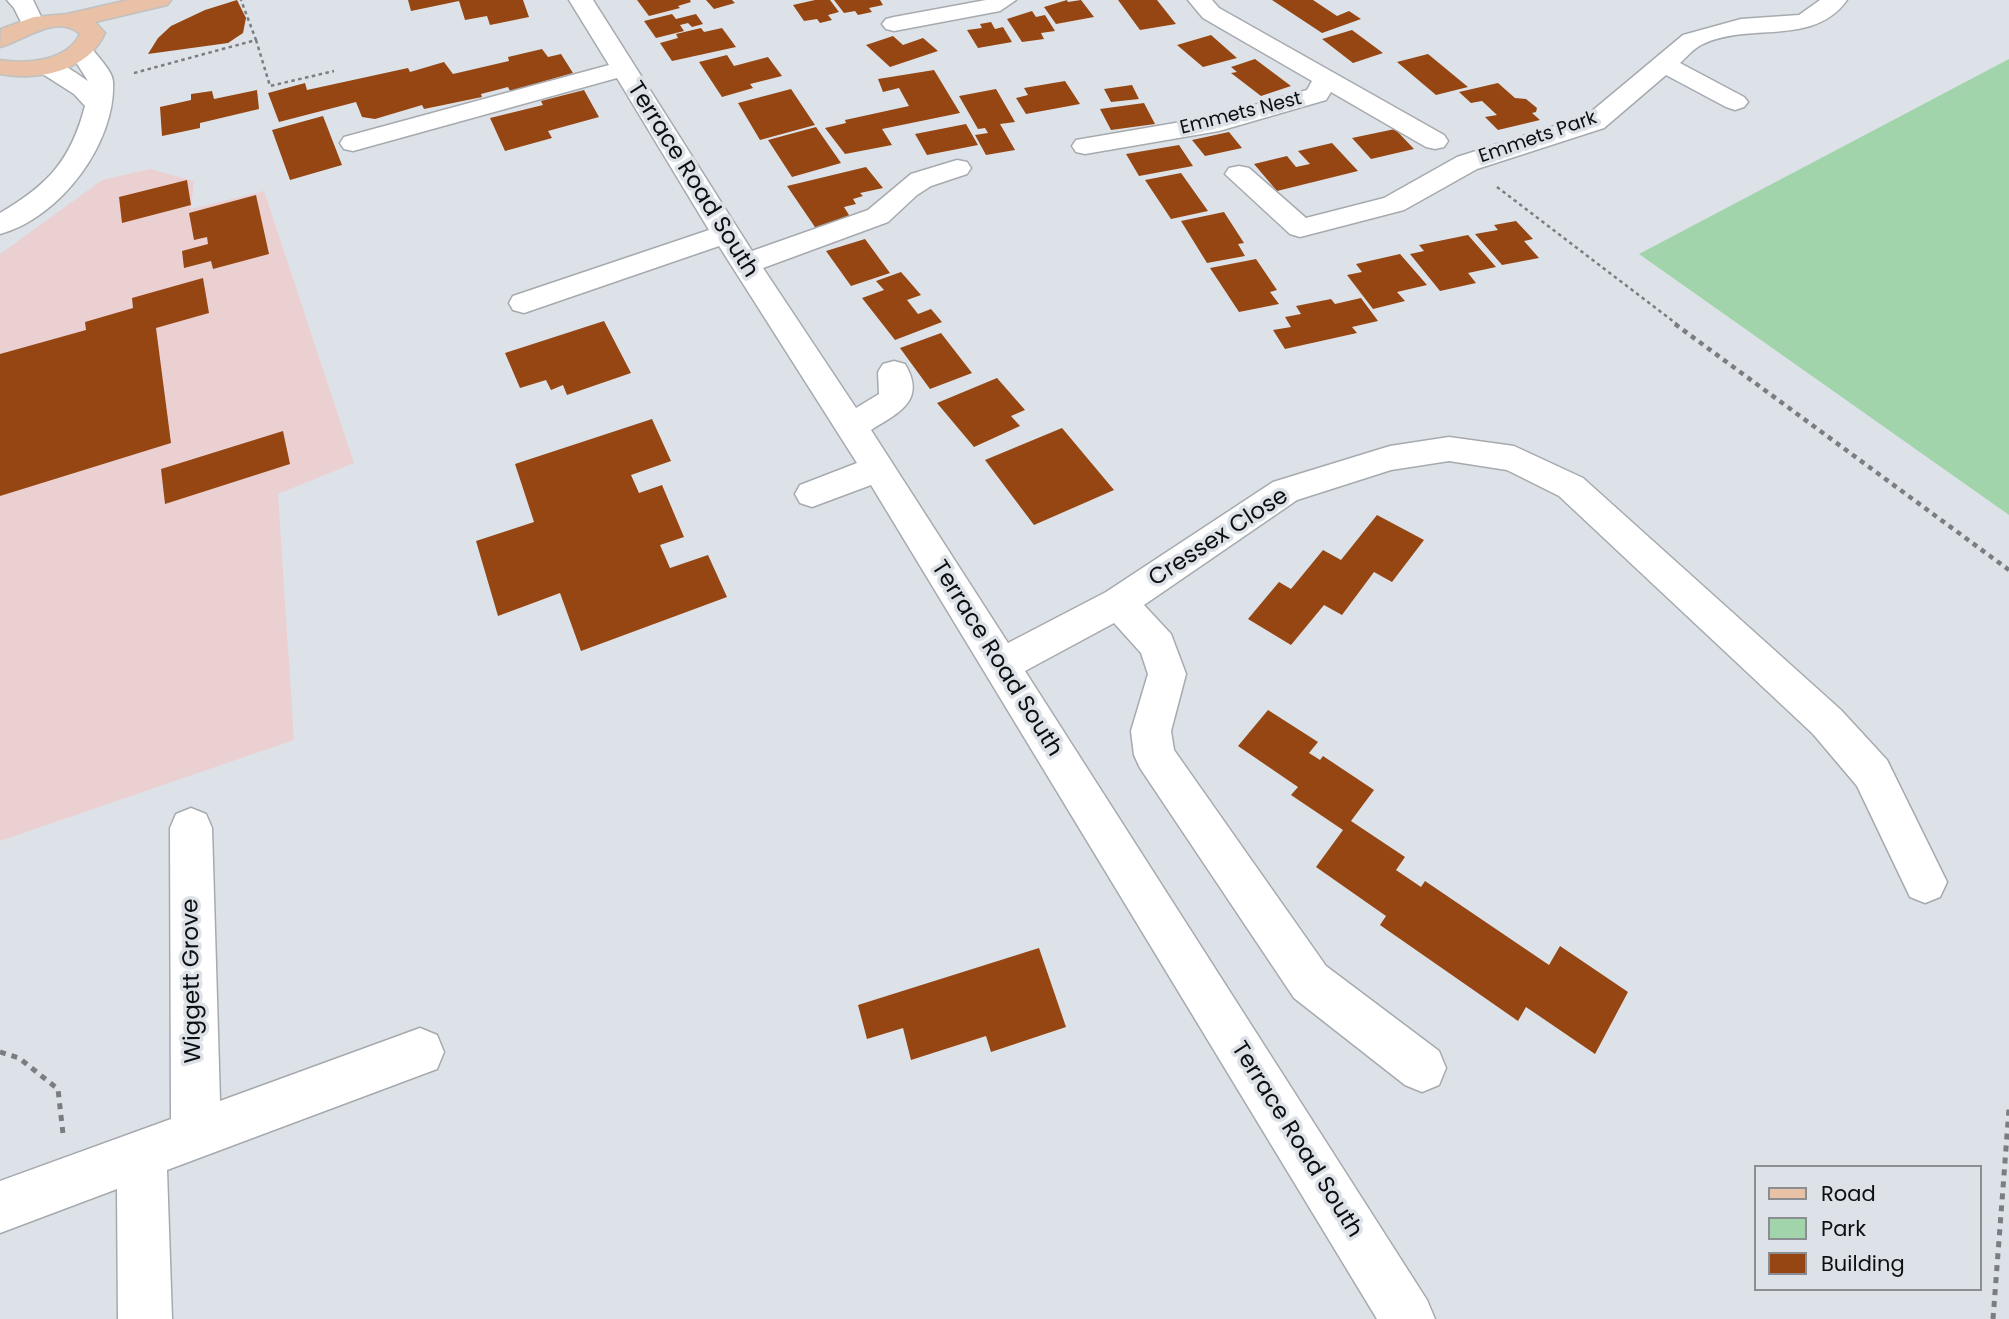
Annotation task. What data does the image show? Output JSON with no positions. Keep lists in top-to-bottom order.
{
  "streets": {
    "street": [
      "Emmets Nest",
      "Emmets Park",
      "Terrace Road South",
      "Cressex Close",
      "Wiggett Grove"
    ]
  },
  "crossings": [
    ["Terrace Road South", "Cressex Close"]
  ],
  "legend": ["Road", "Park", "Building"]
}
